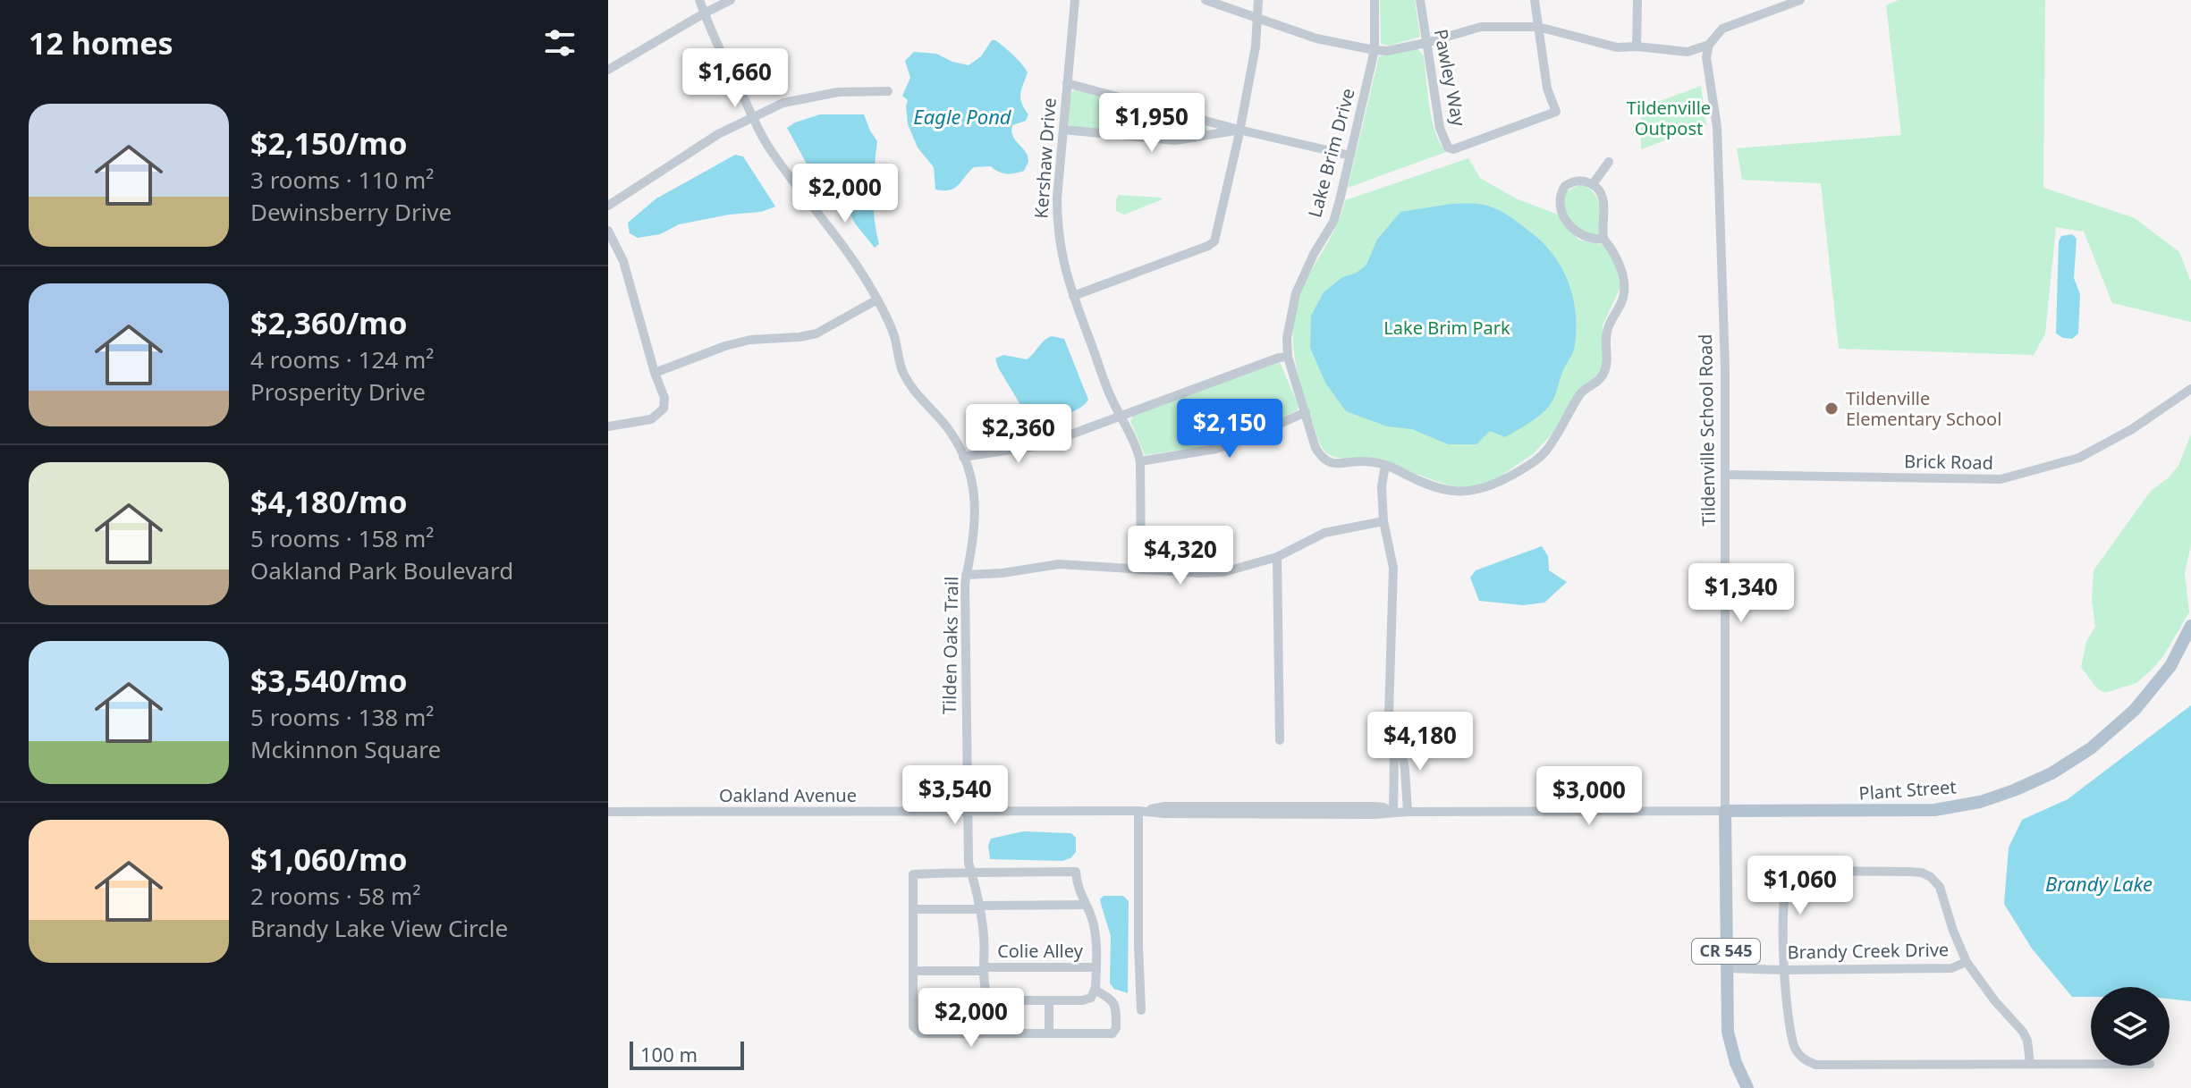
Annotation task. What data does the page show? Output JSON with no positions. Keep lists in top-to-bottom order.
{
  "streets": {
    "main road": ["Tildenville School Road", "Plant Street", "CR 545"],
    "street": [
      "Pawley Way",
      "Lake Brim Drive",
      "Kershaw Drive",
      "Brick Road",
      "Tilden Oaks Trail",
      "Oakland Avenue",
      "Colie Alley",
      "Brandy Creek Drive"
    ]
  },
  "crossings": [
    ["Tildenville School Road", "Brick Road"],
    ["Tildenville School Road", "Plant Street"],
    ["Tildenville School Road", "Oakland Avenue"],
    ["Tildenville School Road", "Brandy Creek Drive"],
    ["Tilden Oaks Trail", "Oakland Avenue"],
    ["Tilden Oaks Trail", "Colie Alley"],
    ["Plant Street", "Oakland Avenue"]
  ],
  "water": ["Eagle Pond", "Brandy Lake"],
  "parks": ["Tildenville Outpost", "Lake Brim Park"],
  "places": ["Tildenville Elementary School"],
  "scale_bar": "100 m",
  "page": {
    "heading": "12 homes",
    "price": [
      "$1,660",
      "$1,950",
      "$2,000",
      "$2,150",
      "$2,360",
      "$4,320",
      "$1,340",
      "$4,180",
      "$3,540",
      "$3,000",
      "$1,060",
      "$2,000"
    ],
    "list": [
      {
        "name": "$2,150/mo",
        "note": "3 rooms · 110 m² · Dewinsberry Drive"
      },
      {
        "name": "$2,360/mo",
        "note": "4 rooms · 124 m² · Prosperity Drive"
      },
      {
        "name": "$4,180/mo",
        "note": "5 rooms · 158 m² · Oakland Park Boulevard"
      },
      {
        "name": "$3,540/mo",
        "note": "5 rooms · 138 m² · Mckinnon Square"
      },
      {
        "name": "$1,060/mo",
        "note": "2 rooms · 58 m² · Brandy Lake View Circle"
      }
    ],
    "scale": "100 m"
  }
}
